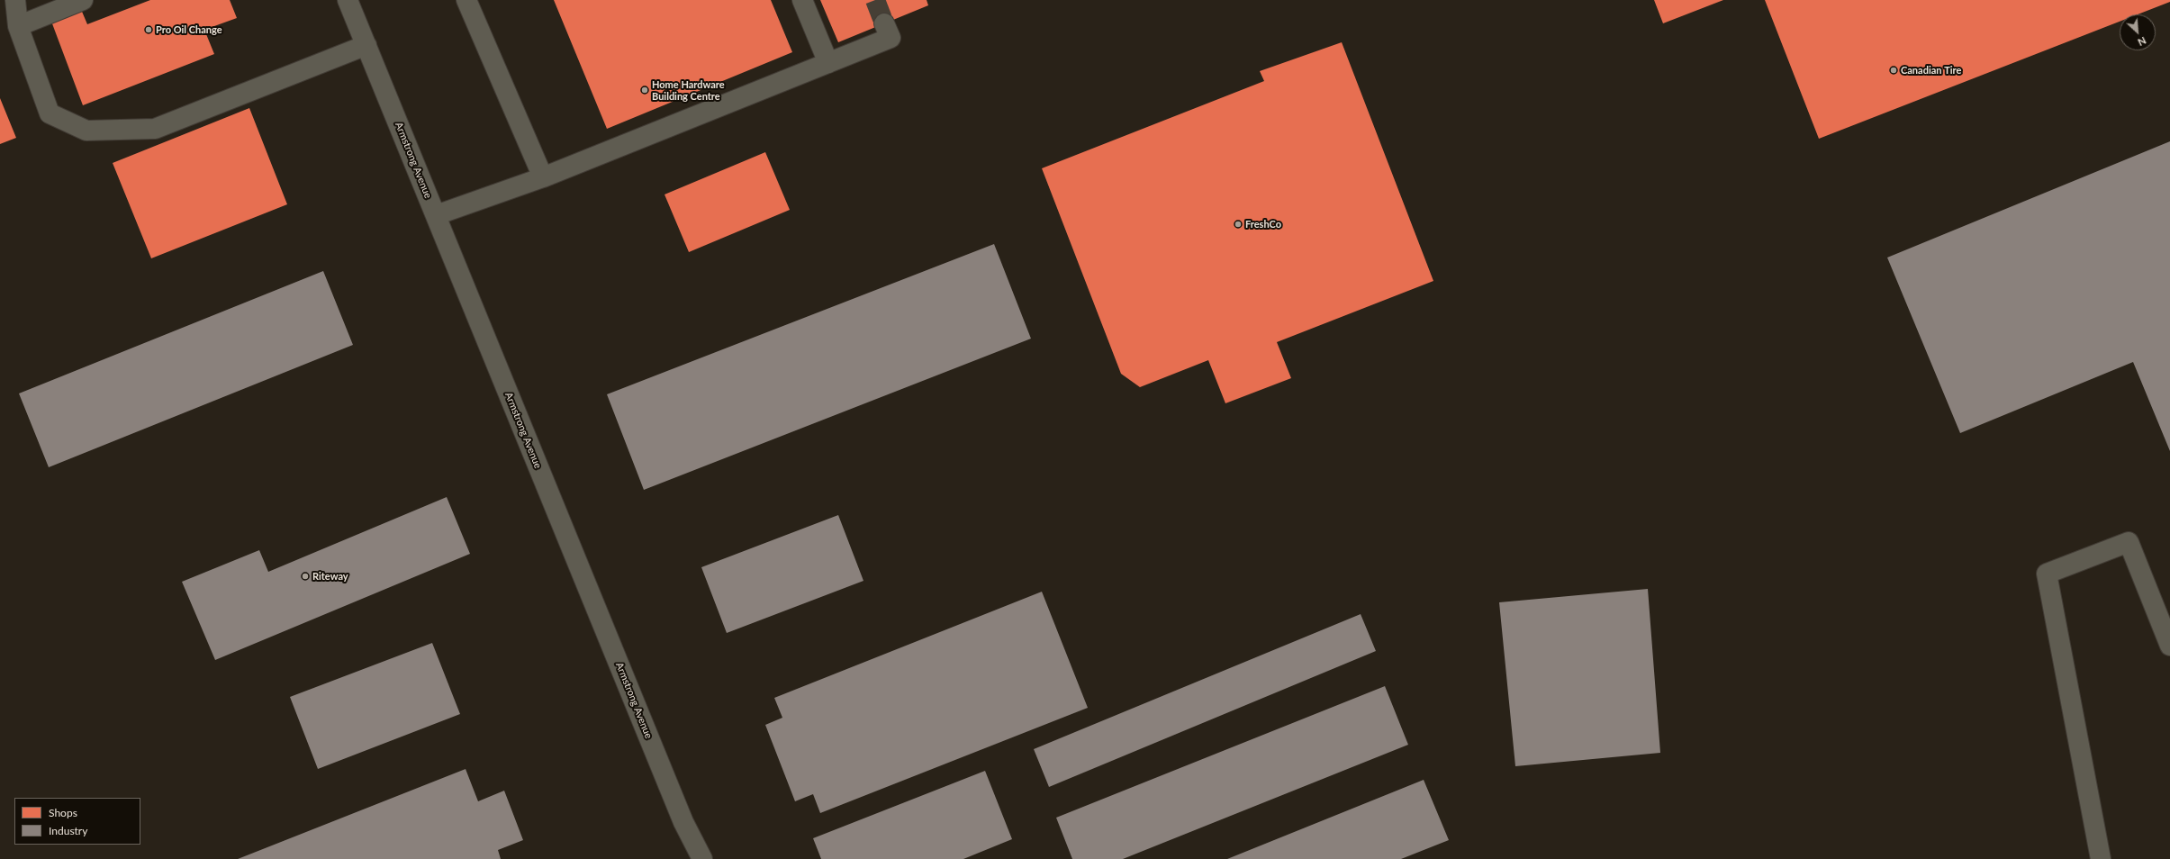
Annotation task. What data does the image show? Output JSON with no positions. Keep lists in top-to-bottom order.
{
  "streets": {
    "street": ["Armstrong Avenue"]
  },
  "places": [
    "Pro Oil Change",
    "Canadian Tire",
    "Home Hardware Building Centre",
    "FreshCo",
    "Riteway"
  ],
  "legend": ["Shops", "Industry"],
  "north": "bottom right"
}
